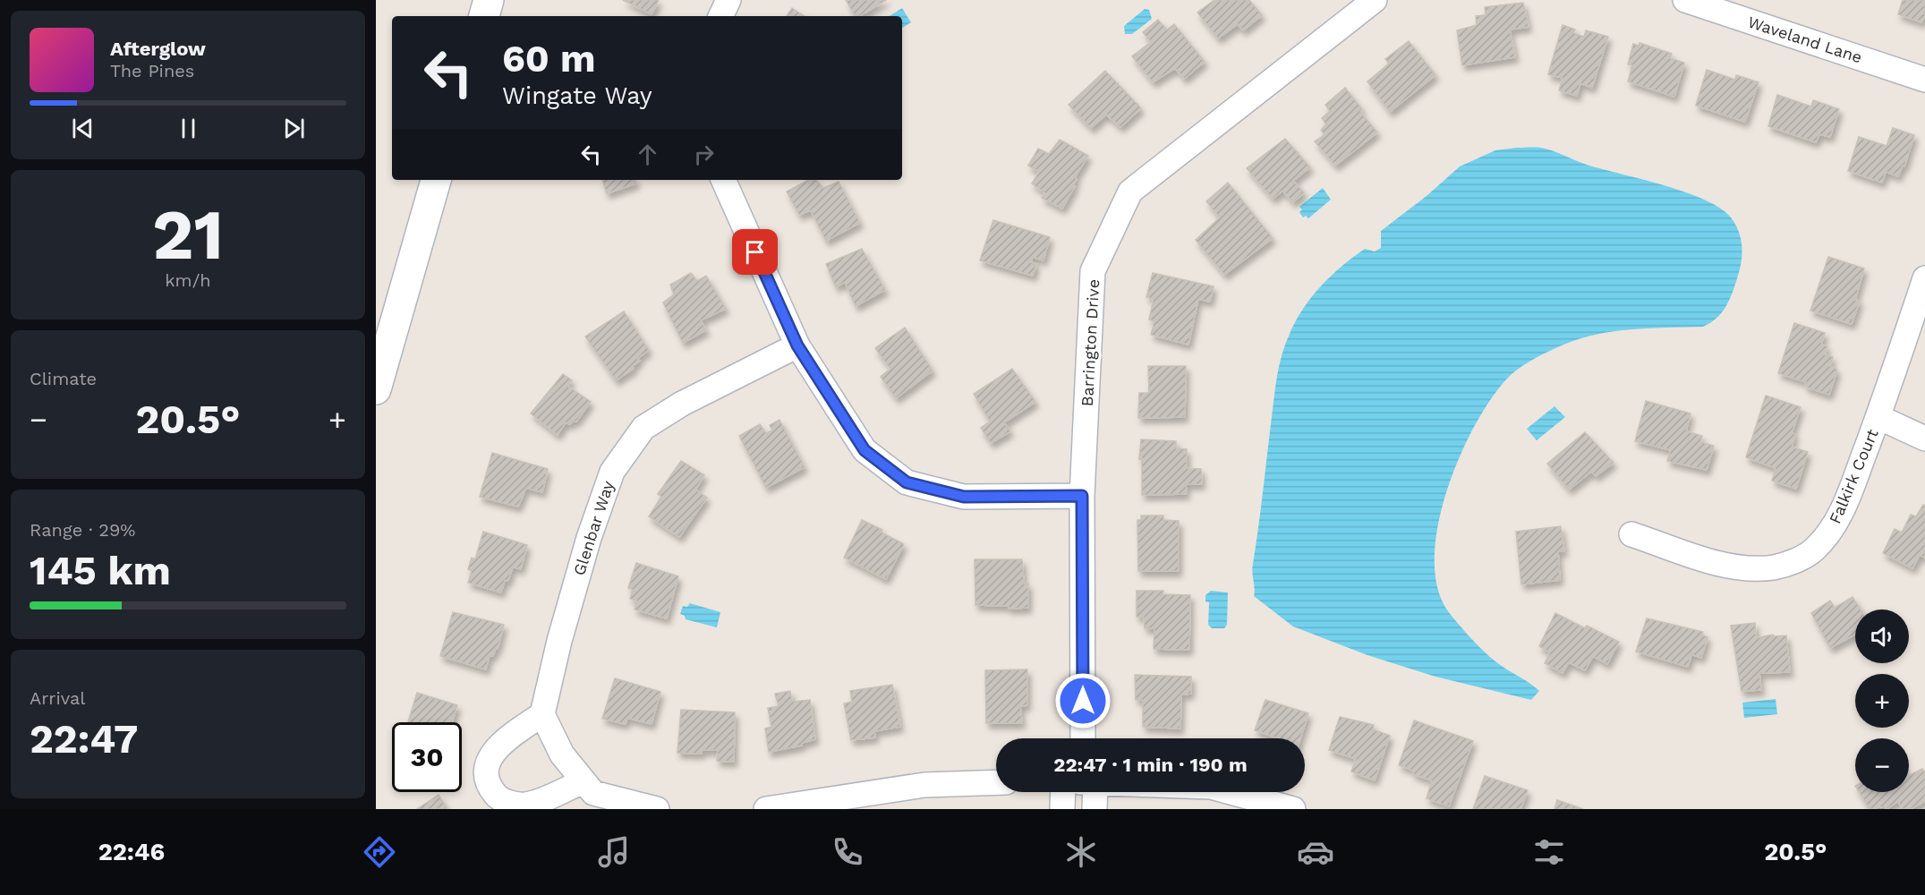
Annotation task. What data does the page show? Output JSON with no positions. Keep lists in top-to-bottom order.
{
  "streets": {
    "street": [
      "Waveland Lane",
      "Barrington Drive",
      "Falkirk Court",
      "Glenbar Way"
    ]
  },
  "page": {
    "turn": ["60 m", "Wingate Way"],
    "song": ["Afterglow", "The Pines"],
    "tile": [
      ["21", "km/h"],
      "Climate",
      ["Range · 29%", "145 km"],
      ["Arrival", "22:47"]
    ],
    "heat": ["−", "20.5°", "+"],
    "map_buttons": ["+", "−"],
    "limit": "30",
    "trip": "22:47 · 1 min · 190 m",
    "tabs": ["22:46", "20.5°"]
  }
}
